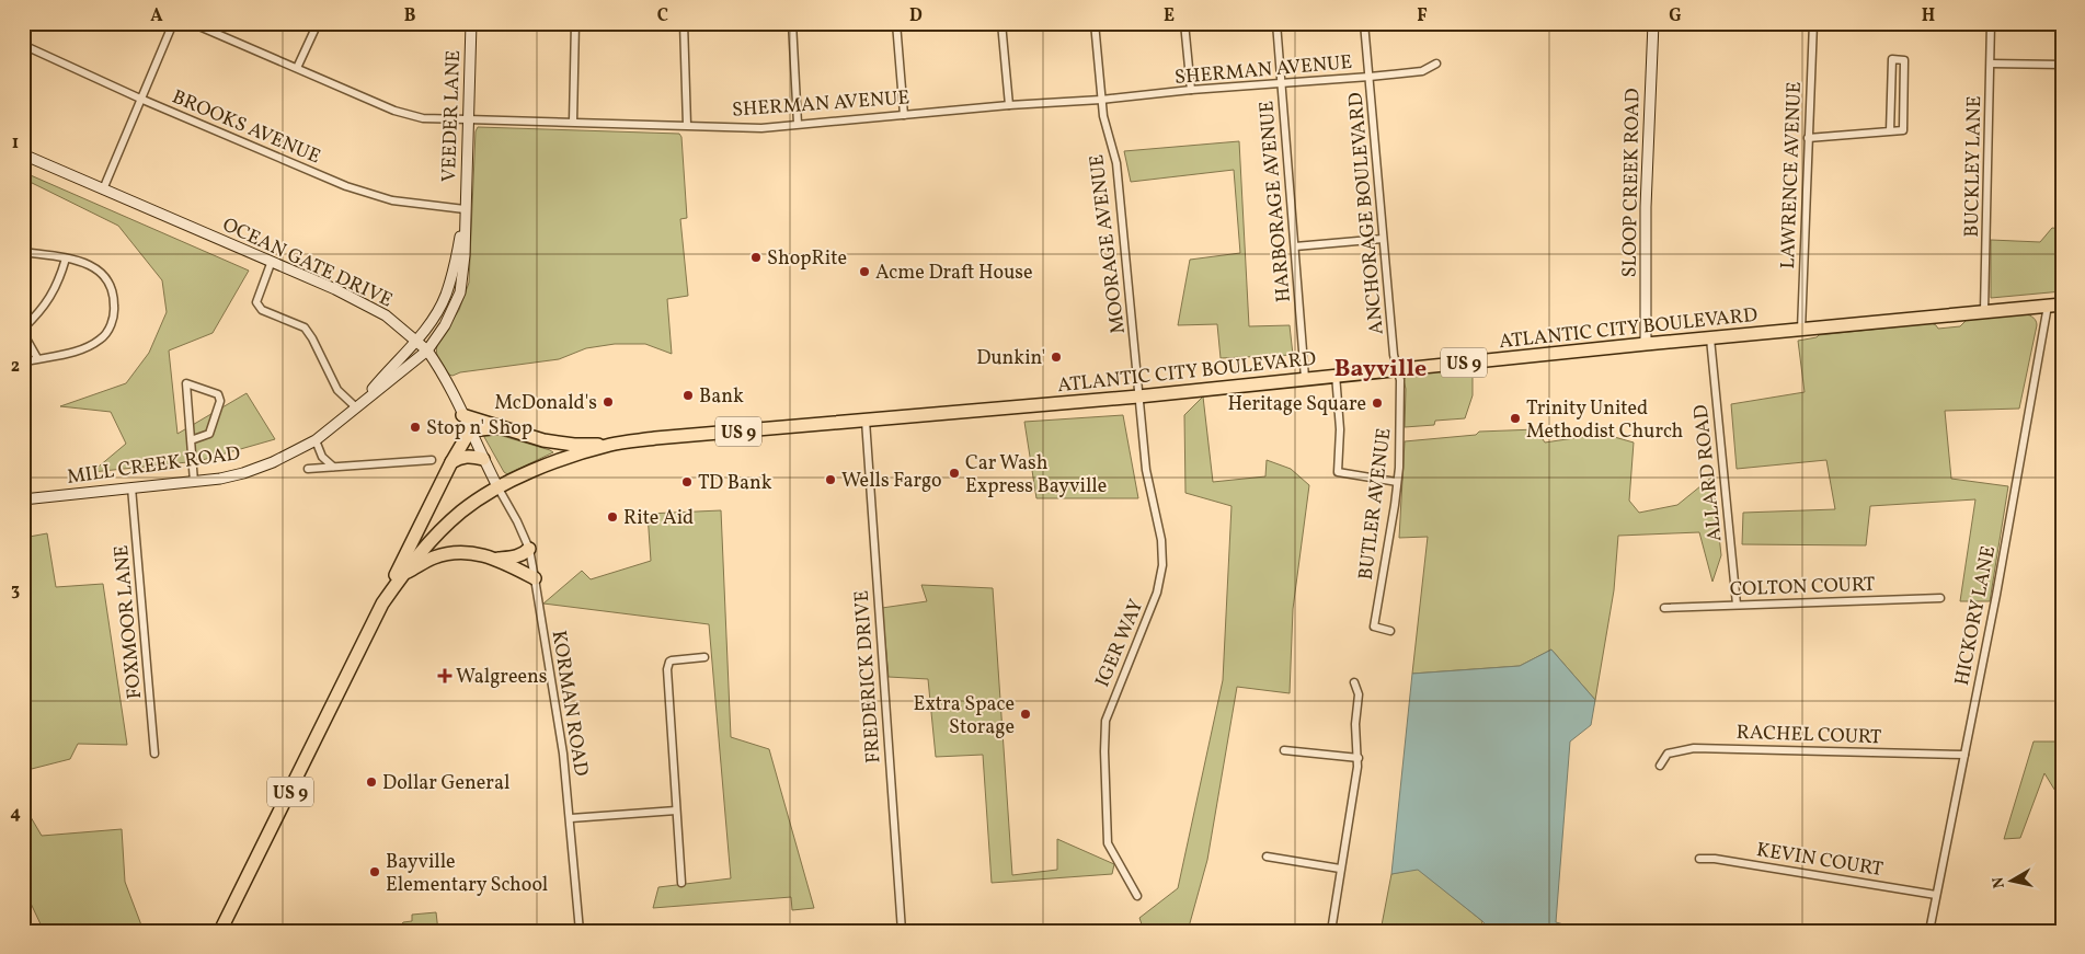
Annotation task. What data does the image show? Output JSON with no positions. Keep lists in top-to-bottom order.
{
  "streets": {
    "highway": ["ATLANTIC CITY BOULEVARD", "US 9"],
    "street": [
      "SHERMAN AVENUE",
      "VEEDER LANE",
      "BROOKS AVENUE",
      "BUCKLEY LANE",
      "LAWRENCE AVENUE",
      "SLOOP CREEK ROAD",
      "HARBORAGE AVENUE",
      "ANCHORAGE BOULEVARD",
      "MOORAGE AVENUE",
      "OCEAN GATE DRIVE",
      "MILL CREEK ROAD",
      "ALLARD ROAD",
      "BUTLER AVENUE",
      "COLTON COURT",
      "HICKORY LANE",
      "FOXMOOR LANE",
      "IGER WAY",
      "FREDERICK DRIVE",
      "KORMAN ROAD",
      "RACHEL COURT",
      "KEVIN COURT"
    ]
  },
  "crossings": [
    ["SHERMAN AVENUE", "VEEDER LANE"],
    ["SHERMAN AVENUE", "HARBORAGE AVENUE"],
    ["SHERMAN AVENUE", "ANCHORAGE BOULEVARD"],
    ["SHERMAN AVENUE", "MOORAGE AVENUE"],
    ["VEEDER LANE", "BROOKS AVENUE"],
    ["VEEDER LANE", "OCEAN GATE DRIVE"],
    ["VEEDER LANE", "MILL CREEK ROAD"],
    ["BUCKLEY LANE", "ATLANTIC CITY BOULEVARD"],
    ["LAWRENCE AVENUE", "ATLANTIC CITY BOULEVARD"],
    ["SLOOP CREEK ROAD", "ATLANTIC CITY BOULEVARD"],
    ["HARBORAGE AVENUE", "ATLANTIC CITY BOULEVARD"],
    ["ANCHORAGE BOULEVARD", "ATLANTIC CITY BOULEVARD"],
    ["ANCHORAGE BOULEVARD", "BUTLER AVENUE"],
    ["MOORAGE AVENUE", "ATLANTIC CITY BOULEVARD"],
    ["MOORAGE AVENUE", "IGER WAY"],
    ["OCEAN GATE DRIVE", "US 9"],
    ["OCEAN GATE DRIVE", "MILL CREEK ROAD"],
    ["OCEAN GATE DRIVE", "KORMAN ROAD"],
    ["ATLANTIC CITY BOULEVARD", "US 9"],
    ["ATLANTIC CITY BOULEVARD", "ALLARD ROAD"],
    ["ATLANTIC CITY BOULEVARD", "BUTLER AVENUE"],
    ["ATLANTIC CITY BOULEVARD", "HICKORY LANE"],
    ["ATLANTIC CITY BOULEVARD", "IGER WAY"],
    ["ATLANTIC CITY BOULEVARD", "FREDERICK DRIVE"],
    ["US 9", "KORMAN ROAD"],
    ["MILL CREEK ROAD", "FOXMOOR LANE"],
    ["ALLARD ROAD", "COLTON COURT"],
    ["HICKORY LANE", "RACHEL COURT"],
    ["HICKORY LANE", "KEVIN COURT"]
  ],
  "districts": ["Bayville"],
  "places": {
    "other": [
      "ShopRite",
      "Acme Draft House",
      "Dunkin'",
      "Bank",
      "McDonald's",
      "Heritage Square",
      "Trinity United Methodist Church",
      "Stop n' Shop",
      "Car Wash Express Bayville",
      "Wells Fargo",
      "TD Bank",
      "Rite Aid",
      "Extra Space Storage",
      "Dollar General",
      "Bayville Elementary School"
    ],
    "health": ["Walgreens"]
  },
  "north": "left",
  "grid": {
    "columns": [
      "A",
      "B",
      "C",
      "D",
      "E",
      "F",
      "G",
      "H"
    ],
    "rows": [
      "1",
      "2",
      "3",
      "4"
    ]
  }
}
